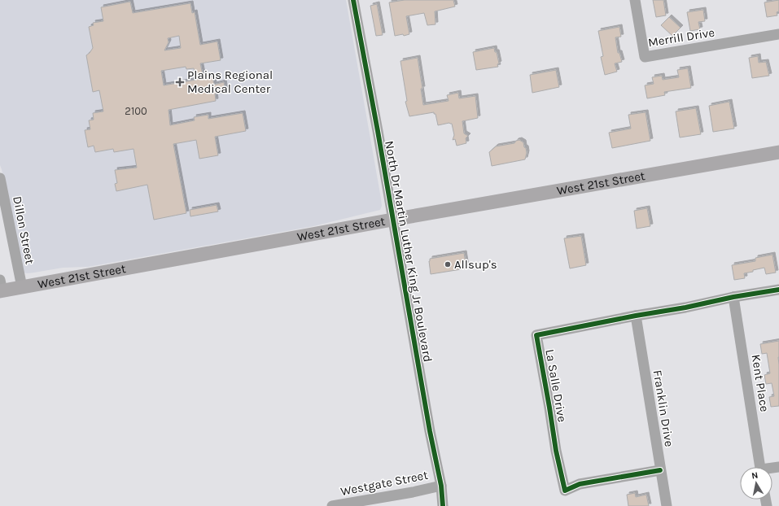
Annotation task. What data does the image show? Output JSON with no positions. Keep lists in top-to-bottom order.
{
  "streets": {
    "main road": ["West 21st Street"],
    "street": [
      "Merrill Drive",
      "Dillon Street",
      "North Dr Martin Luther King Jr Boulevard",
      "Kent Place",
      "La Salle Drive",
      "Franklin Drive",
      "Westgate Street"
    ]
  },
  "crossings": [
    ["West 21st Street", "Dillon Street"],
    ["West 21st Street", "North Dr Martin Luther King Jr Boulevard"],
    ["North Dr Martin Luther King Jr Boulevard", "Westgate Street"],
    ["Kent Place", "La Salle Drive"],
    ["La Salle Drive", "Franklin Drive"]
  ],
  "places": {
    "health": ["Plains Regional Medical Center"],
    "other": ["Allsup's"]
  },
  "house_numbers": ["2100"],
  "north": "top"
}
